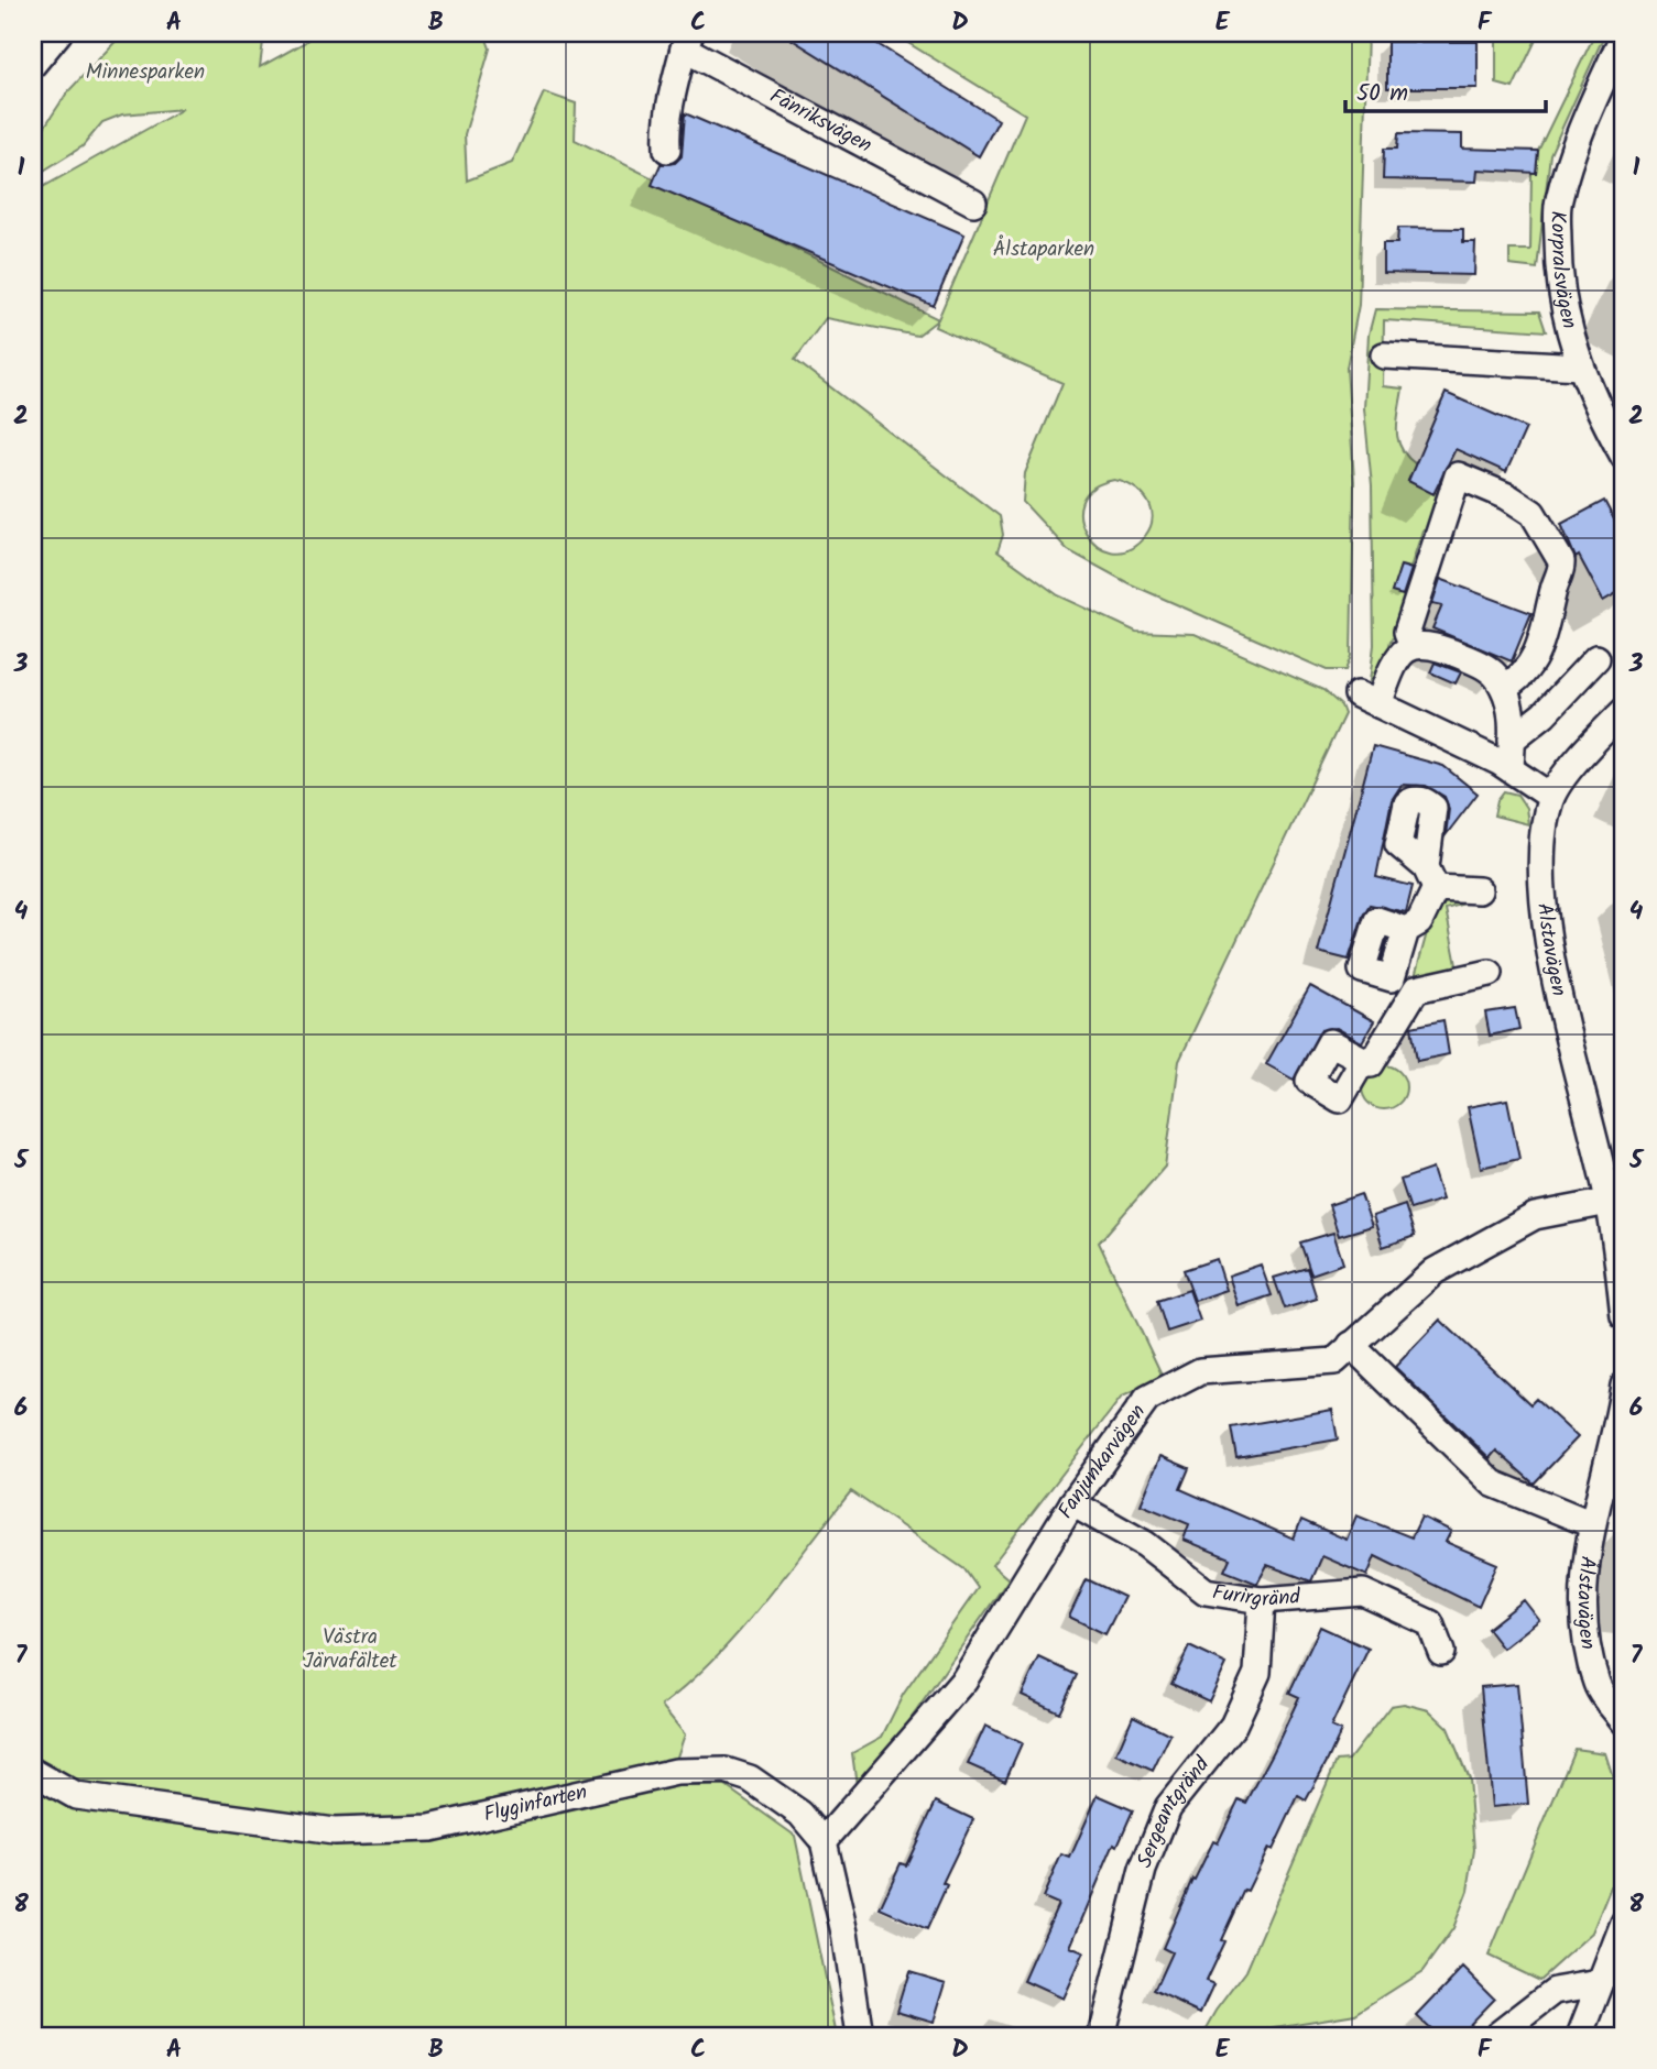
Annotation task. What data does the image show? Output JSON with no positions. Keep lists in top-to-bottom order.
{
  "streets": {
    "street": [
      "Fänriksvägen",
      "Korpralsvägen",
      "Ålstavägen",
      "Fanjunkarvägen",
      "Furirgränd",
      "Flyginfarten",
      "Sergeantgränd"
    ]
  },
  "crossings": [
    ["Ålstavägen", "Fanjunkarvägen"],
    ["Fanjunkarvägen", "Furirgränd"],
    ["Fanjunkarvägen", "Flyginfarten"],
    ["Furirgränd", "Sergeantgränd"]
  ],
  "parks": ["Minnesparken", "Ålstaparken", "Västra Järvafältet"],
  "scale_bar": "50 m",
  "grid": {
    "columns": [
      "A",
      "B",
      "C",
      "D",
      "E",
      "F"
    ],
    "rows": [
      "1",
      "2",
      "3",
      "4",
      "5",
      "6",
      "7",
      "8"
    ]
  }
}
